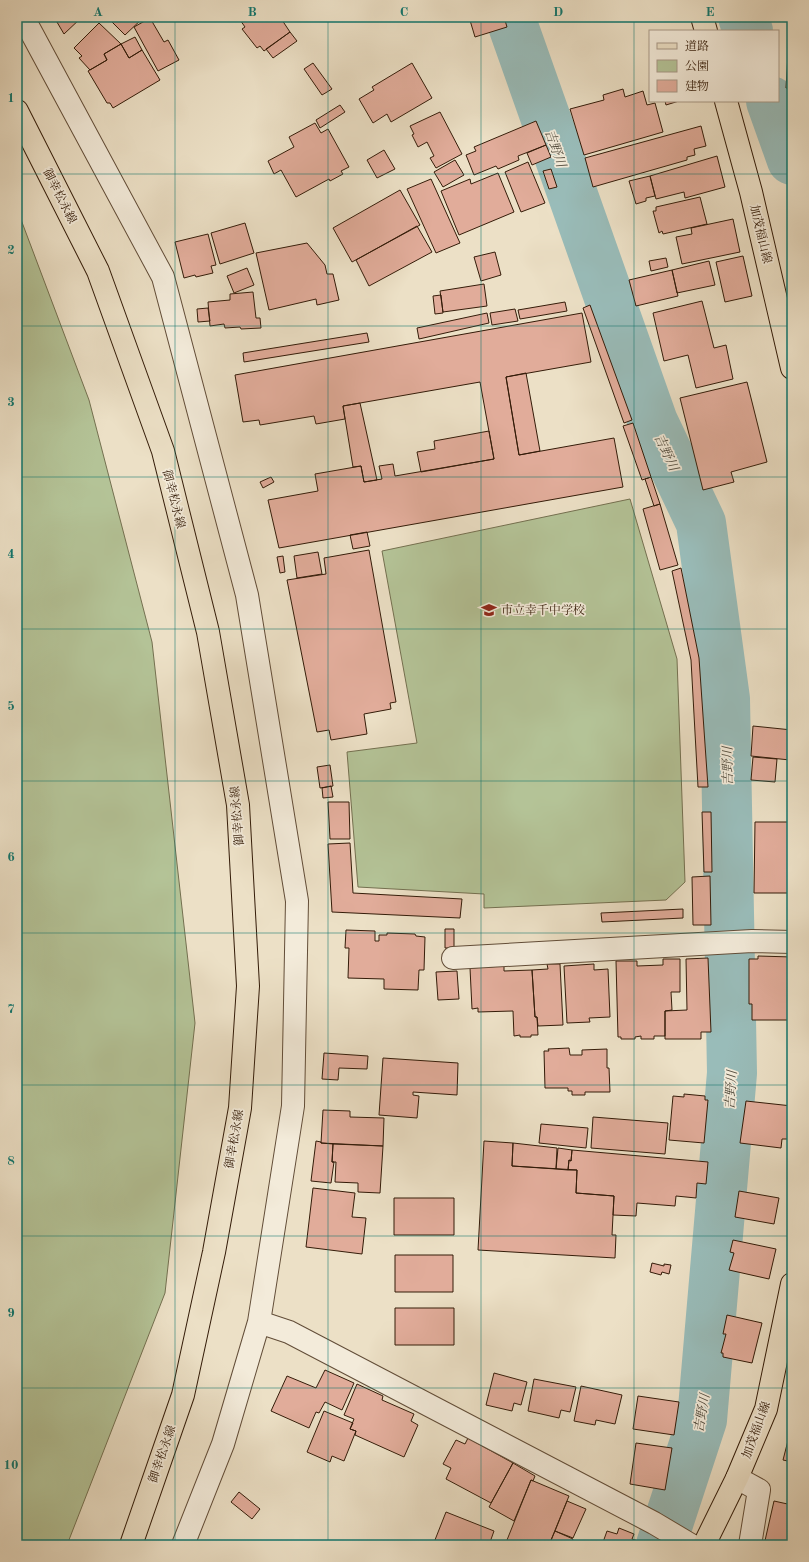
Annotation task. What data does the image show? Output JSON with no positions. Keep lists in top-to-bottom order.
{
  "streets": {
    "main road": ["御幸松永線", "加茂福山線"]
  },
  "water": ["吉野川"],
  "places": {
    "school or university": ["市立幸千中学校"]
  },
  "legend": ["道路", "公園", "建物"],
  "grid": {
    "columns": [
      "A",
      "B",
      "C",
      "D",
      "E"
    ],
    "rows": [
      "1",
      "2",
      "3",
      "4",
      "5",
      "6",
      "7",
      "8",
      "9",
      "10"
    ]
  }
}
